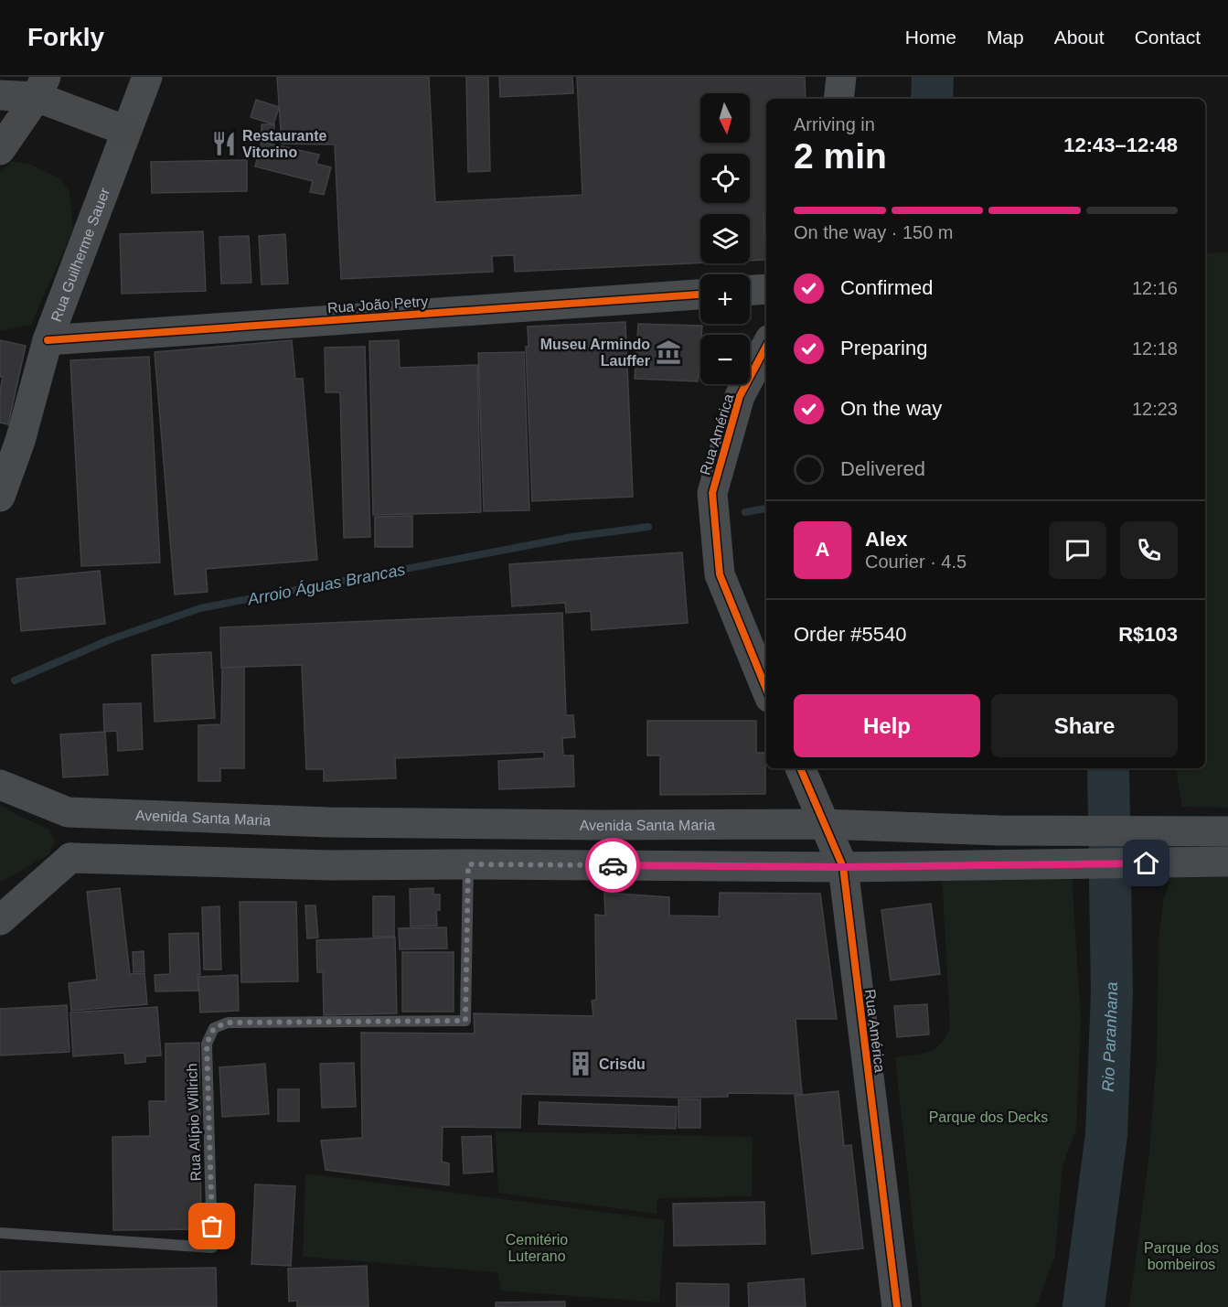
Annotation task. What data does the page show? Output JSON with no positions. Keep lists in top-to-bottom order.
{
  "streets": {
    "main road": [
      "Rua Guilherme Sauer",
      "Rua João Petry",
      "Rua América",
      "Avenida Santa Maria"
    ],
    "lane": ["Rua Alípio Willrich"]
  },
  "crossings": [
    ["Rua Guilherme Sauer", "Rua João Petry"],
    ["Rua América", "Avenida Santa Maria"]
  ],
  "water": ["Arroio Águas Brancas", "Rio Paranhana"],
  "parks": ["Parque dos Decks", "Cemitério Luterano", "Parque dos bombeiros"],
  "places": {
    "restaurant": ["Restaurante Vitorino"],
    "museum": ["Museu Armindo Lauffer"],
    "building": ["Crisdu"]
  },
  "north": "bottom",
  "page": {
    "header": "Forkly",
    "nav": [
      "Home",
      "Map",
      "About",
      "Contact"
    ],
    "map_buttons": ["+", "−"],
    "heading": ["2 min", "Arriving in", "12:43–12:48"],
    "panel": [
      "Alex",
      "Courier · 4.5",
      "Order #5540",
      "R$103"
    ],
    "bar": "On the way · 150 m",
    "list": [
      ["Confirmed", "12:16"],
      ["Preparing", "12:18"],
      ["On the way", "12:23"],
      "Delivered"
    ],
    "round": "A",
    "buttons": ["Help", "Share"]
  }
}
